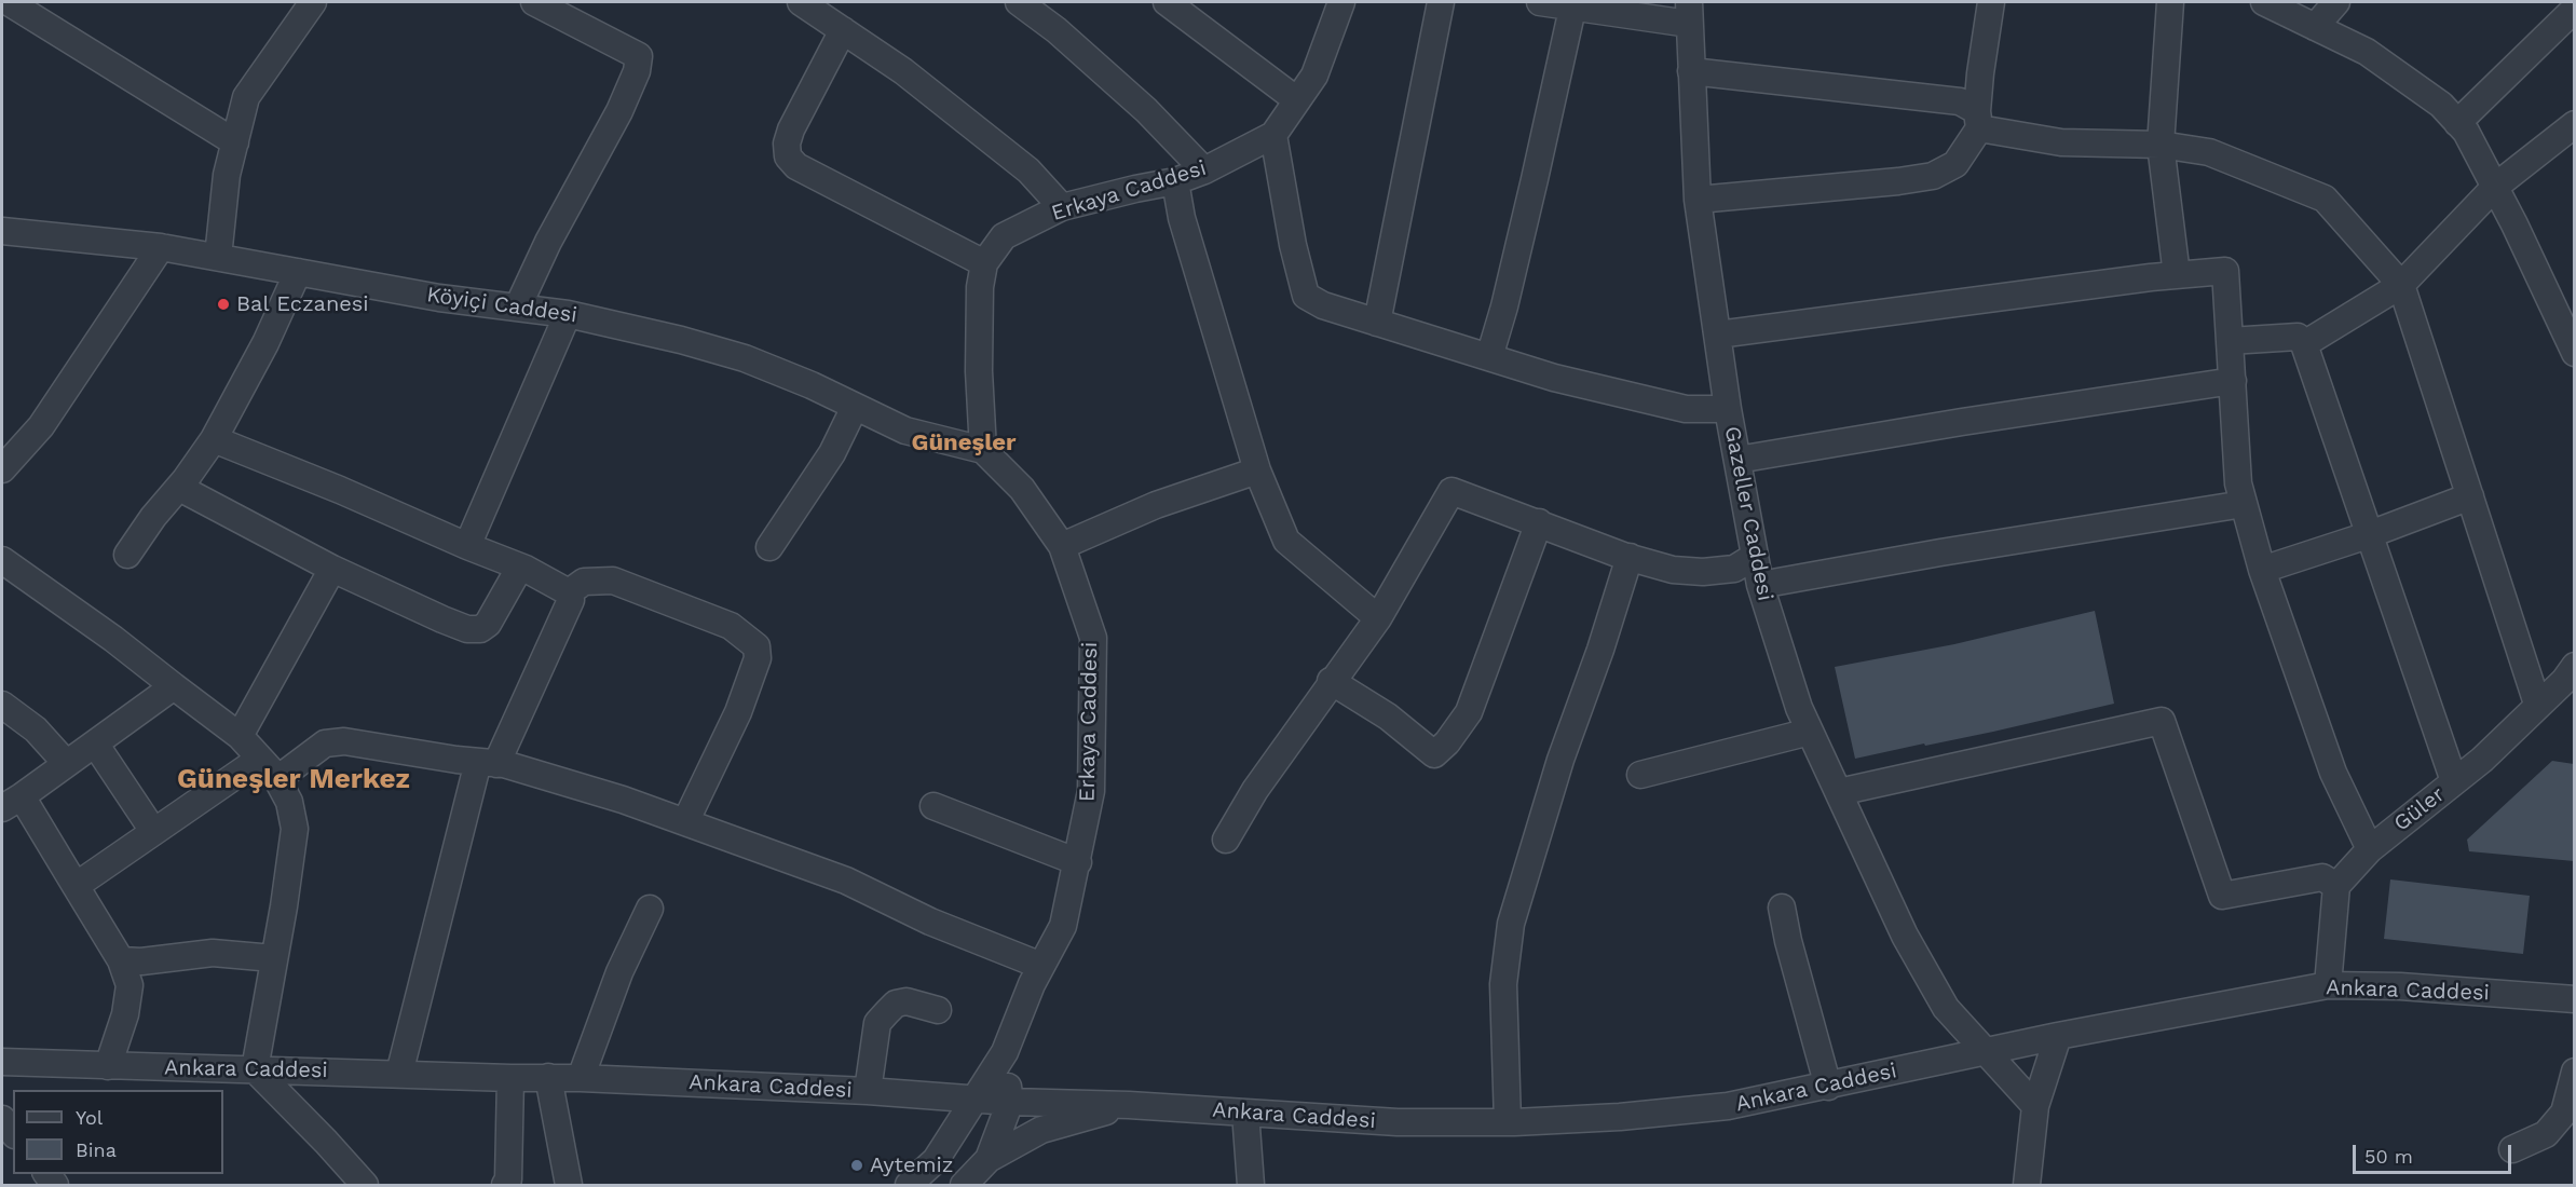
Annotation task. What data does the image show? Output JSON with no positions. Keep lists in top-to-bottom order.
{
  "streets": {
    "street": [
      "Erkaya Caddesi",
      "Köyiçi Caddesi",
      "Gazeller Caddesi",
      "Güler",
      "Ankara Caddesi"
    ]
  },
  "crossings": [
    ["Erkaya Caddesi", "Köyiçi Caddesi"],
    ["Gazeller Caddesi", "Ankara Caddesi"]
  ],
  "districts": ["Güneşler", "Güneşler Merkez"],
  "places": ["Bal Eczanesi", "Aytemiz"],
  "legend": ["Yol", "Bina"],
  "scale_bar": "50 m"
}
